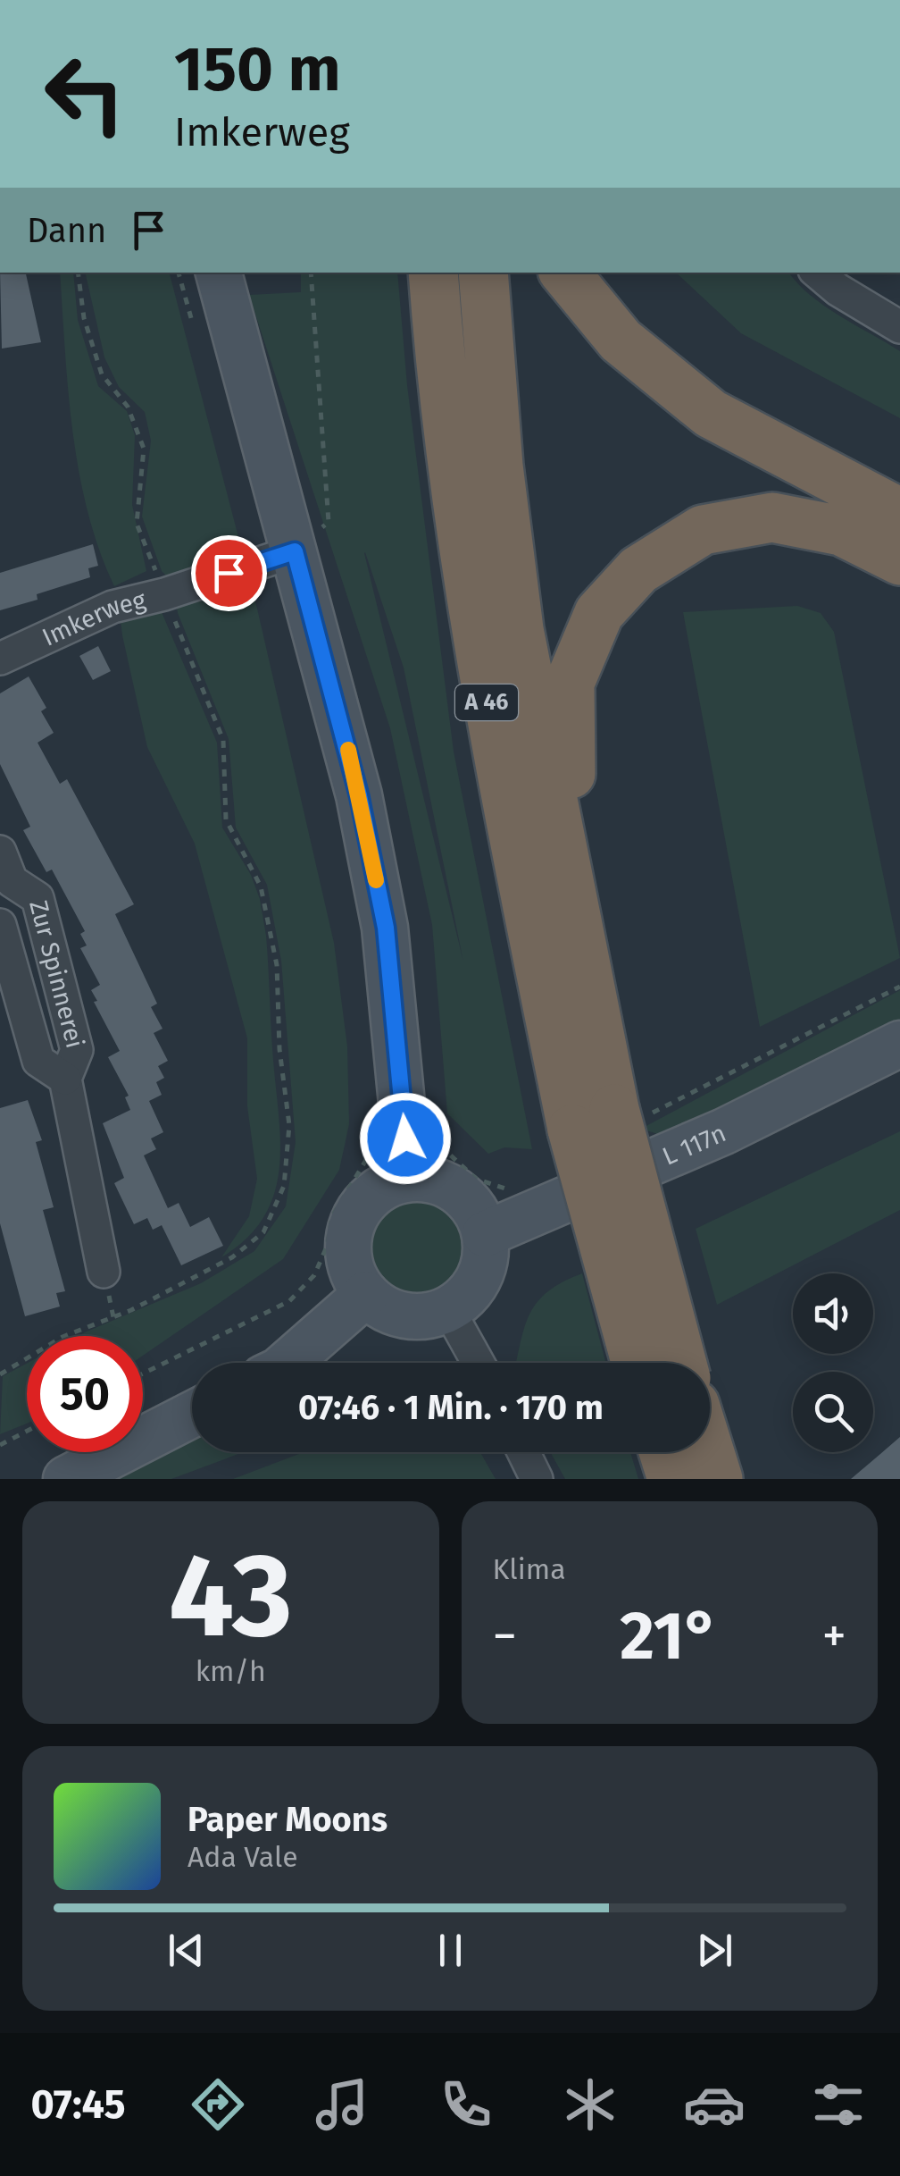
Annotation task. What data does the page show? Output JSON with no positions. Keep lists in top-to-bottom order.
{
  "streets": {
    "highway": ["A 46"],
    "main road": ["L 117n"],
    "street": ["Imkerweg", "Zur Spinnerei"]
  },
  "page": {
    "turn": ["150 m", "Imkerweg"],
    "then": "Dann",
    "limit": "50",
    "trip": "07:46 · 1 Min. · 170 m",
    "tile": [
      ["43", "km/h"],
      "Klima"
    ],
    "heat": ["−", "21°", "+"],
    "song": ["Paper Moons", "Ada Vale"],
    "tabs": "07:45"
  }
}
